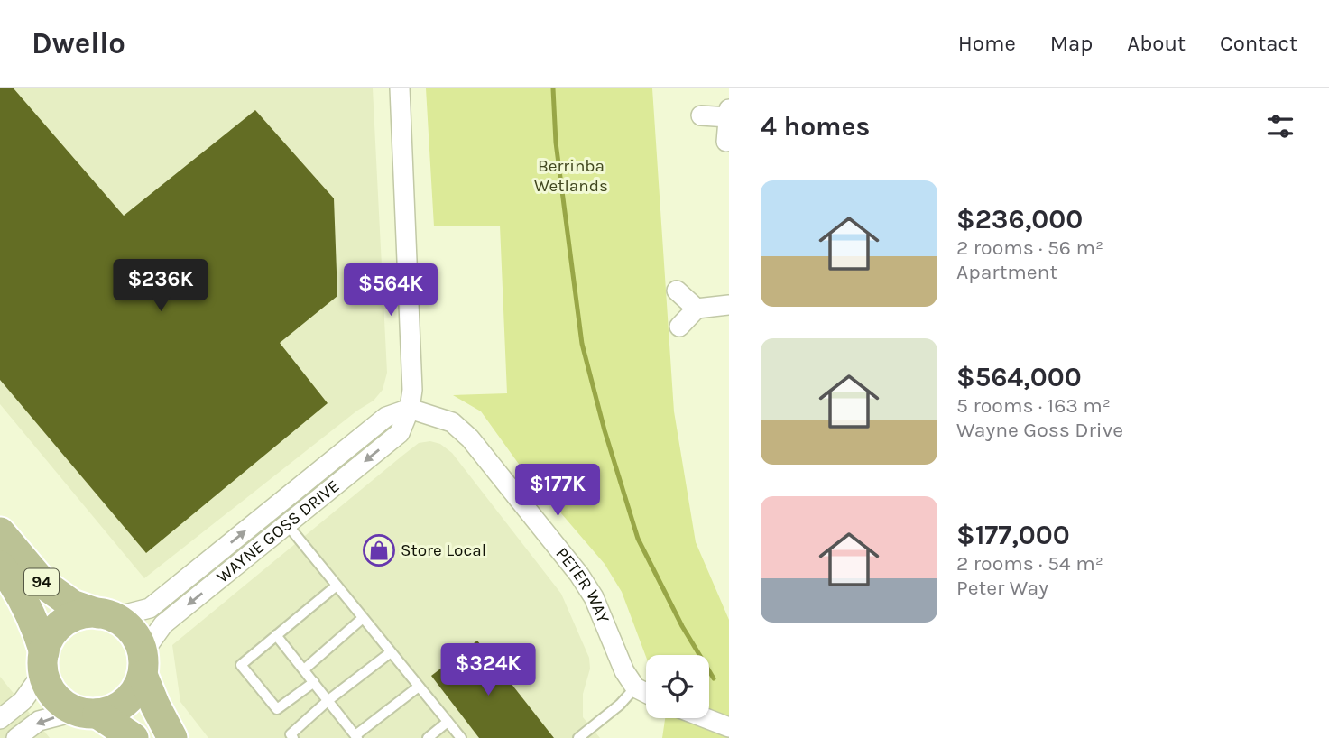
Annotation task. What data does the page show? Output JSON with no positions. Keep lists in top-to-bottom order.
{
  "streets": {
    "main road": ["94"],
    "street": ["WAYNE GOSS DRIVE", "PETER WAY"]
  },
  "crossings": [
    ["WAYNE GOSS DRIVE", "94"],
    ["WAYNE GOSS DRIVE", "PETER WAY"]
  ],
  "parks": ["Berrinba Wetlands"],
  "places": {
    "shop": ["Store Local"]
  },
  "page": {
    "header": "Dwello",
    "nav": [
      "Home",
      "Map",
      "About",
      "Contact"
    ],
    "heading": "4 homes",
    "list": [
      {
        "name": "$236,000",
        "note": "2 rooms · 56 m² · Apartment"
      },
      {
        "name": "$564,000",
        "note": "5 rooms · 163 m² · Wayne Goss Drive"
      },
      {
        "name": "$177,000",
        "note": "2 rooms · 54 m² · Peter Way"
      }
    ],
    "price": [
      "$236K",
      "$564K",
      "$177K",
      "$324K"
    ]
  }
}
